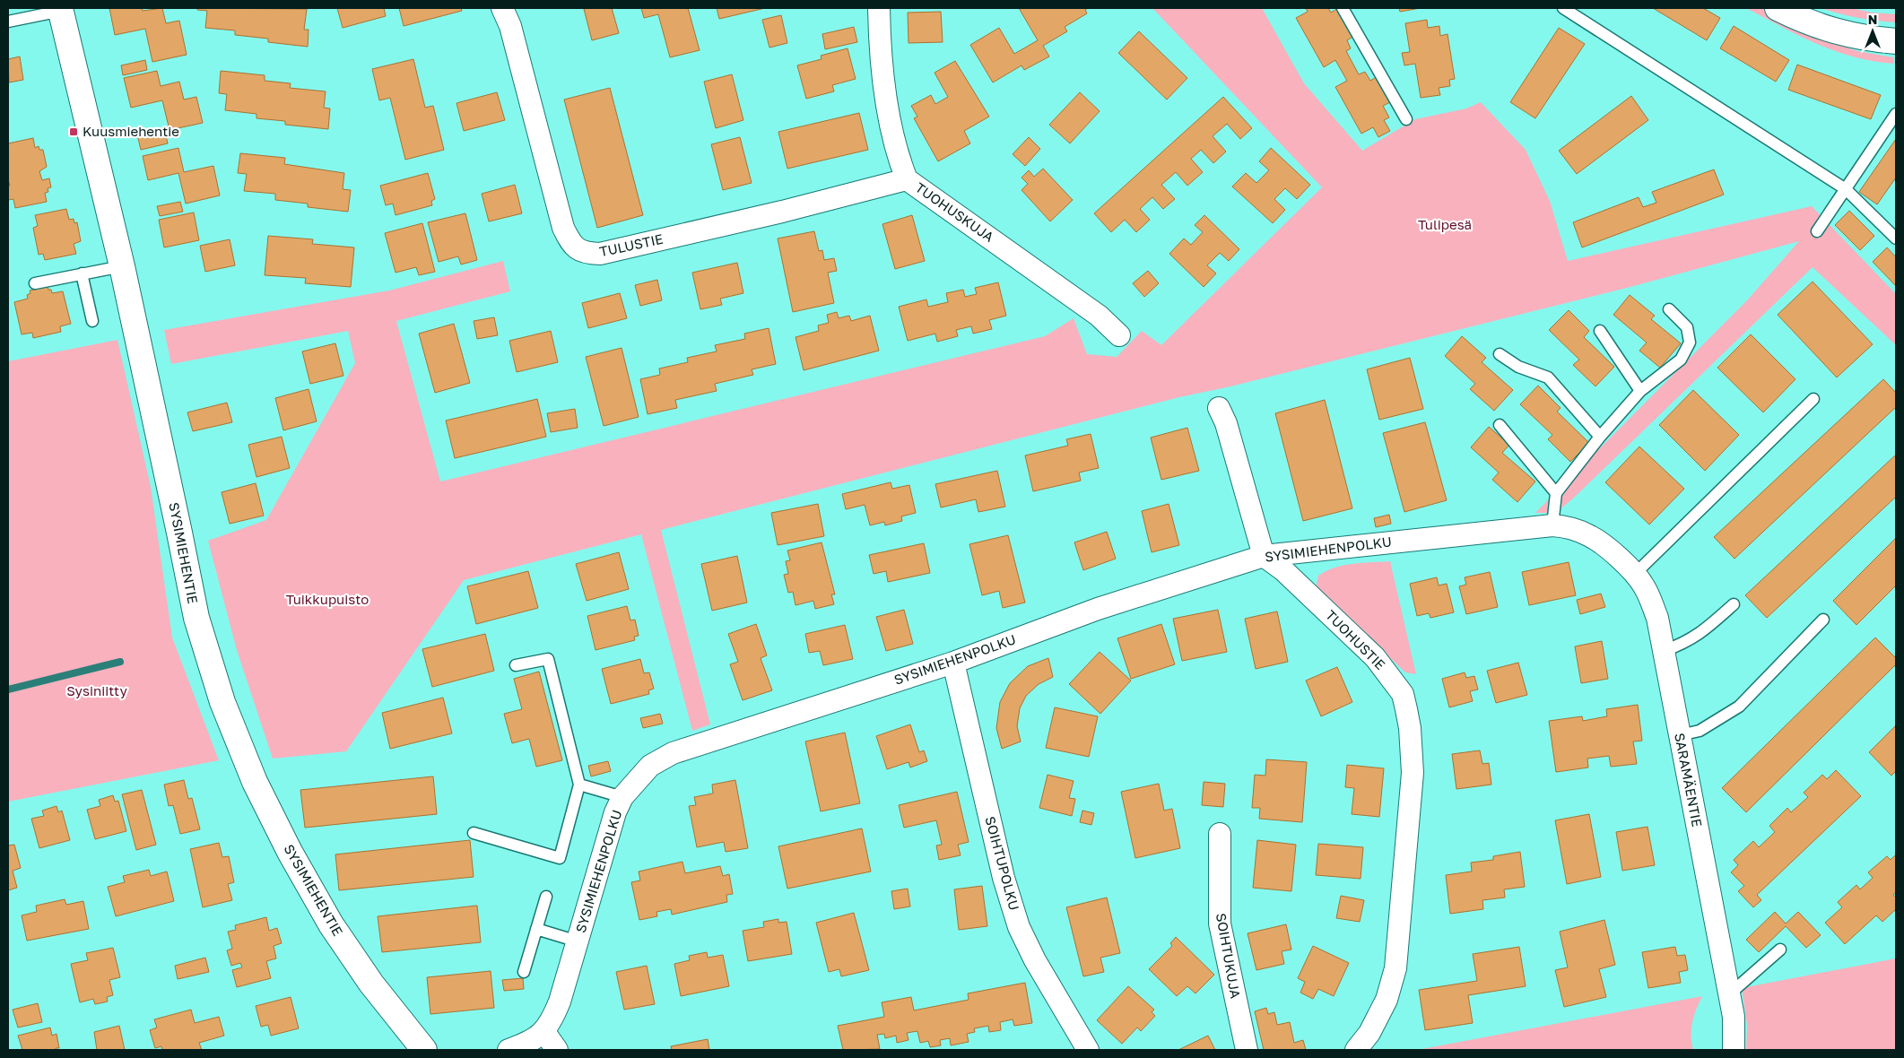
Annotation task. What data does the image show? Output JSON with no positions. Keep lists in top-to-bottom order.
{
  "streets": {
    "street": [
      "TUOHUSKUJA",
      "TULUSTIE",
      "SYSIMIEHENPOLKU",
      "SYSIMIEHENTIE",
      "TUOHUSTIE",
      "SARAMÄENTIE",
      "SOIHTUPOLKU",
      "SOIHTUKUJA"
    ]
  },
  "crossings": [
    ["TUOHUSKUJA", "TULUSTIE"],
    ["SYSIMIEHENPOLKU", "TUOHUSTIE"],
    ["SYSIMIEHENPOLKU", "SARAMÄENTIE"],
    ["SYSIMIEHENPOLKU", "SOIHTUPOLKU"]
  ],
  "parks": ["Tulipesä", "Tuikkupuisto", "Sysiniitty"],
  "places": {
    "transit": ["Kuusmiehentie"]
  },
  "north": "top"
}
